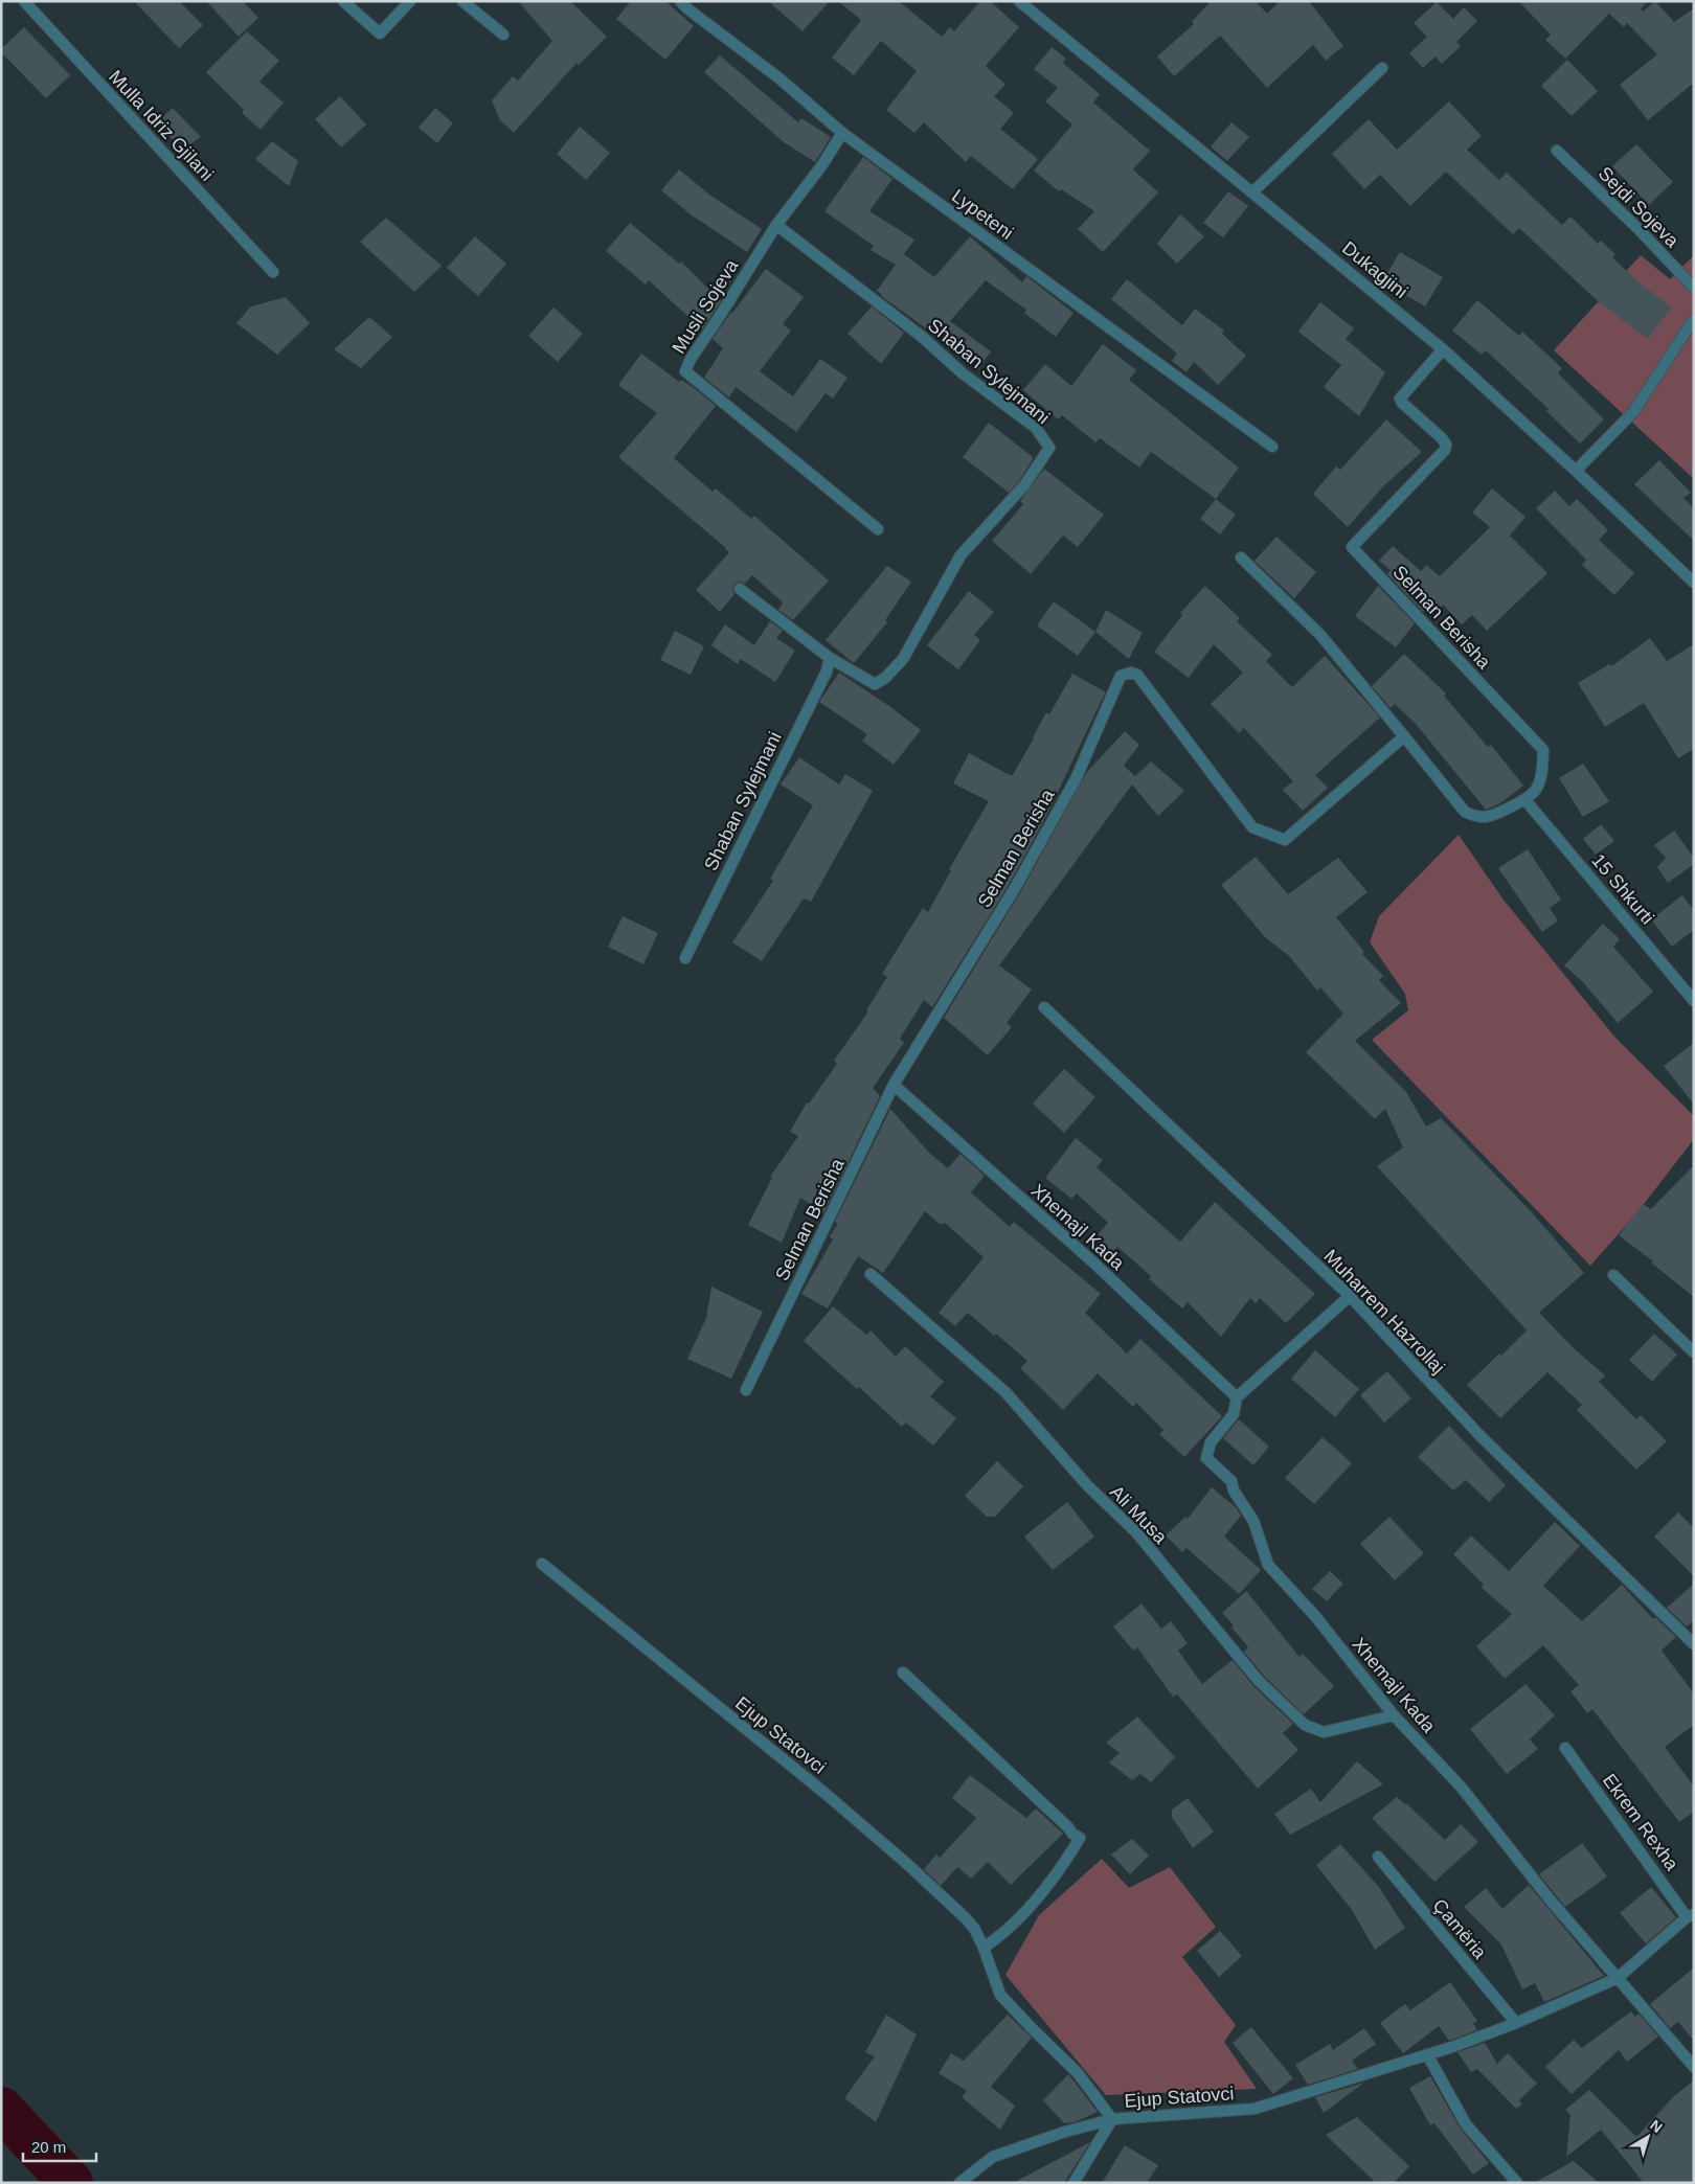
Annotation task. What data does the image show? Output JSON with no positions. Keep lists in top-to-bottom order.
{
  "streets": {
    "street": [
      "Mulla Idriz Gjilani",
      "Sejdi Sojeva",
      "Lypeteni",
      "Dukagjini",
      "Musli Sojeva",
      "Shaban Sylejmani",
      "Selman Berisha",
      "15 Shkurti",
      "Xhemajl Kada",
      "Muharrem Hazrollaj",
      "Ali Musa",
      "Ejup Statovci",
      "Ekrem Rexha",
      "Çamëria"
    ]
  },
  "crossings": [
    ["Lypeteni", "Musli Sojeva"],
    ["Dukagjini", "Selman Berisha"],
    ["Musli Sojeva", "Shaban Sylejmani"],
    ["Selman Berisha", "15 Shkurti"],
    ["Selman Berisha", "Xhemajl Kada"],
    ["Xhemajl Kada", "Muharrem Hazrollaj"],
    ["Xhemajl Kada", "Ali Musa"],
    ["Xhemajl Kada", "Ejup Statovci"],
    ["Ejup Statovci", "Ekrem Rexha"],
    ["Ejup Statovci", "Çamëria"]
  ],
  "scale_bar": "20 m",
  "north": "top right"
}
